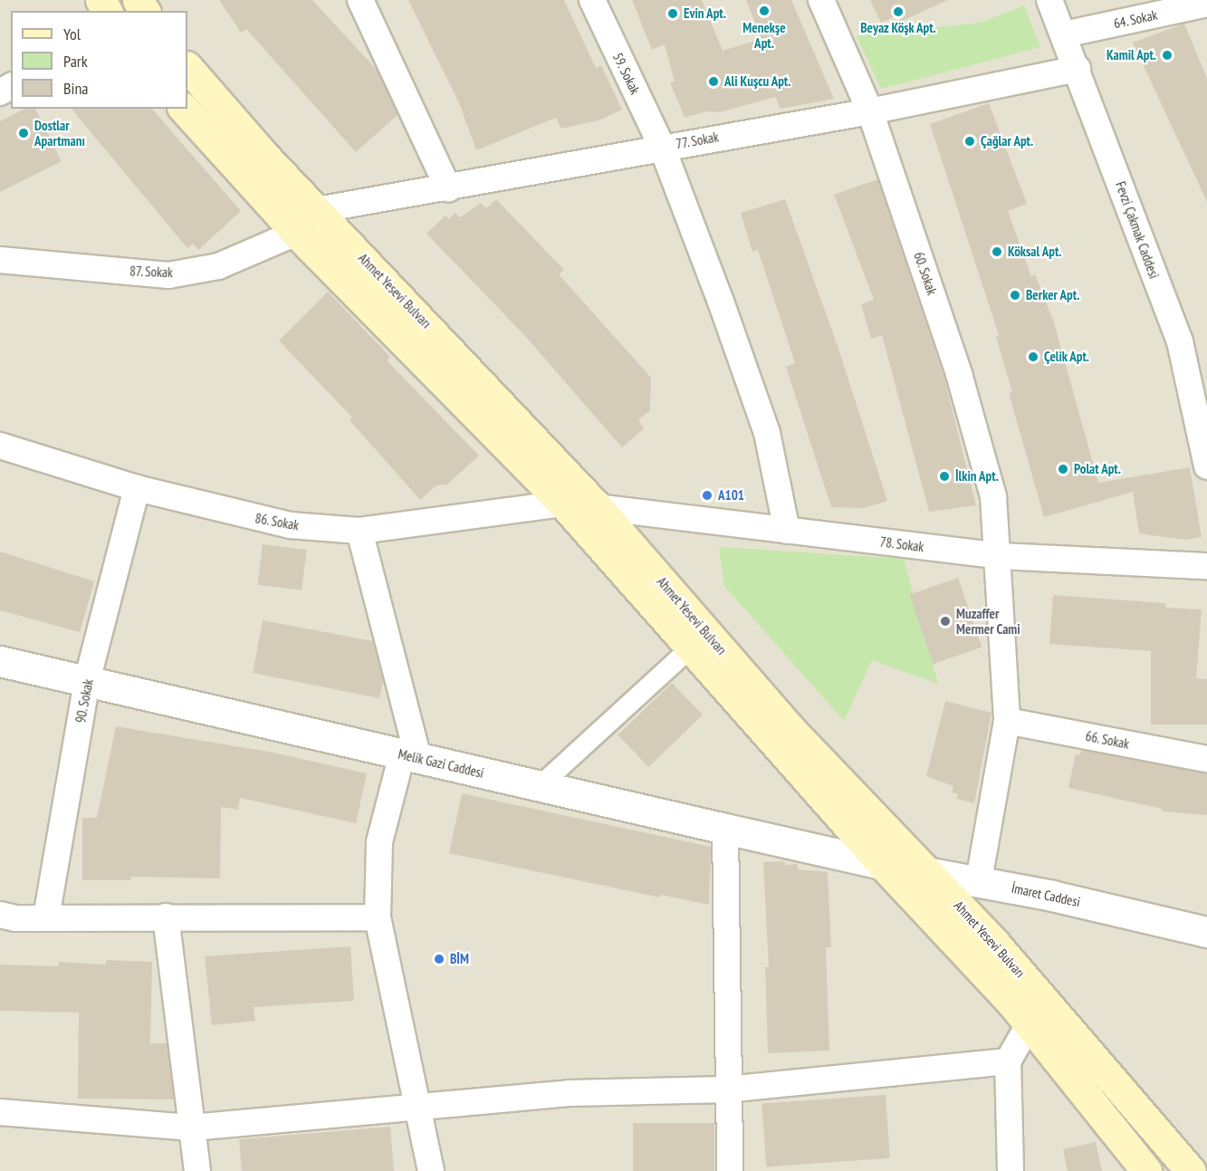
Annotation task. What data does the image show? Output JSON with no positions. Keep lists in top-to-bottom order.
{
  "streets": {
    "main road": ["Ahmet Yesevi Bulvarı"],
    "street": [
      "64. Sokak",
      "59. Sokak",
      "77. Sokak",
      "Fevzi Çakmak Caddesi",
      "87. Sokak",
      "60. Sokak",
      "86. Sokak",
      "78. Sokak",
      "90. Sokak",
      "66. Sokak",
      "Melik Gazi Caddesi",
      "İmaret Caddesi"
    ]
  },
  "crossings": [
    ["64. Sokak", "Fevzi Çakmak Caddesi"],
    ["59. Sokak", "77. Sokak"],
    ["59. Sokak", "78. Sokak"],
    ["77. Sokak", "Fevzi Çakmak Caddesi"],
    ["77. Sokak", "60. Sokak"],
    ["77. Sokak", "Ahmet Yesevi Bulvarı"],
    ["87. Sokak", "Ahmet Yesevi Bulvarı"],
    ["60. Sokak", "78. Sokak"],
    ["60. Sokak", "66. Sokak"],
    ["60. Sokak", "İmaret Caddesi"],
    ["Ahmet Yesevi Bulvarı", "86. Sokak"],
    ["Ahmet Yesevi Bulvarı", "78. Sokak"],
    ["Ahmet Yesevi Bulvarı", "Melik Gazi Caddesi"],
    ["Ahmet Yesevi Bulvarı", "İmaret Caddesi"],
    ["86. Sokak", "90. Sokak"],
    ["90. Sokak", "Melik Gazi Caddesi"],
    ["Melik Gazi Caddesi", "İmaret Caddesi"]
  ],
  "places": [
    "Menekşe Apt.",
    "Beyaz Köşk Apt.",
    "Evin Apt.",
    "Kamil Apt.",
    "Ali Kuşcu Apt.",
    "Dostlar Apartmanı",
    "Çağlar Apt.",
    "Köksal Apt.",
    "Berker Apt.",
    "Çelik Apt.",
    "Polat Apt.",
    "İlkin Apt.",
    "A101",
    "Muzaffer Mermer Cami",
    "BİM"
  ],
  "legend": ["Yol", "Park", "Bina"]
}
